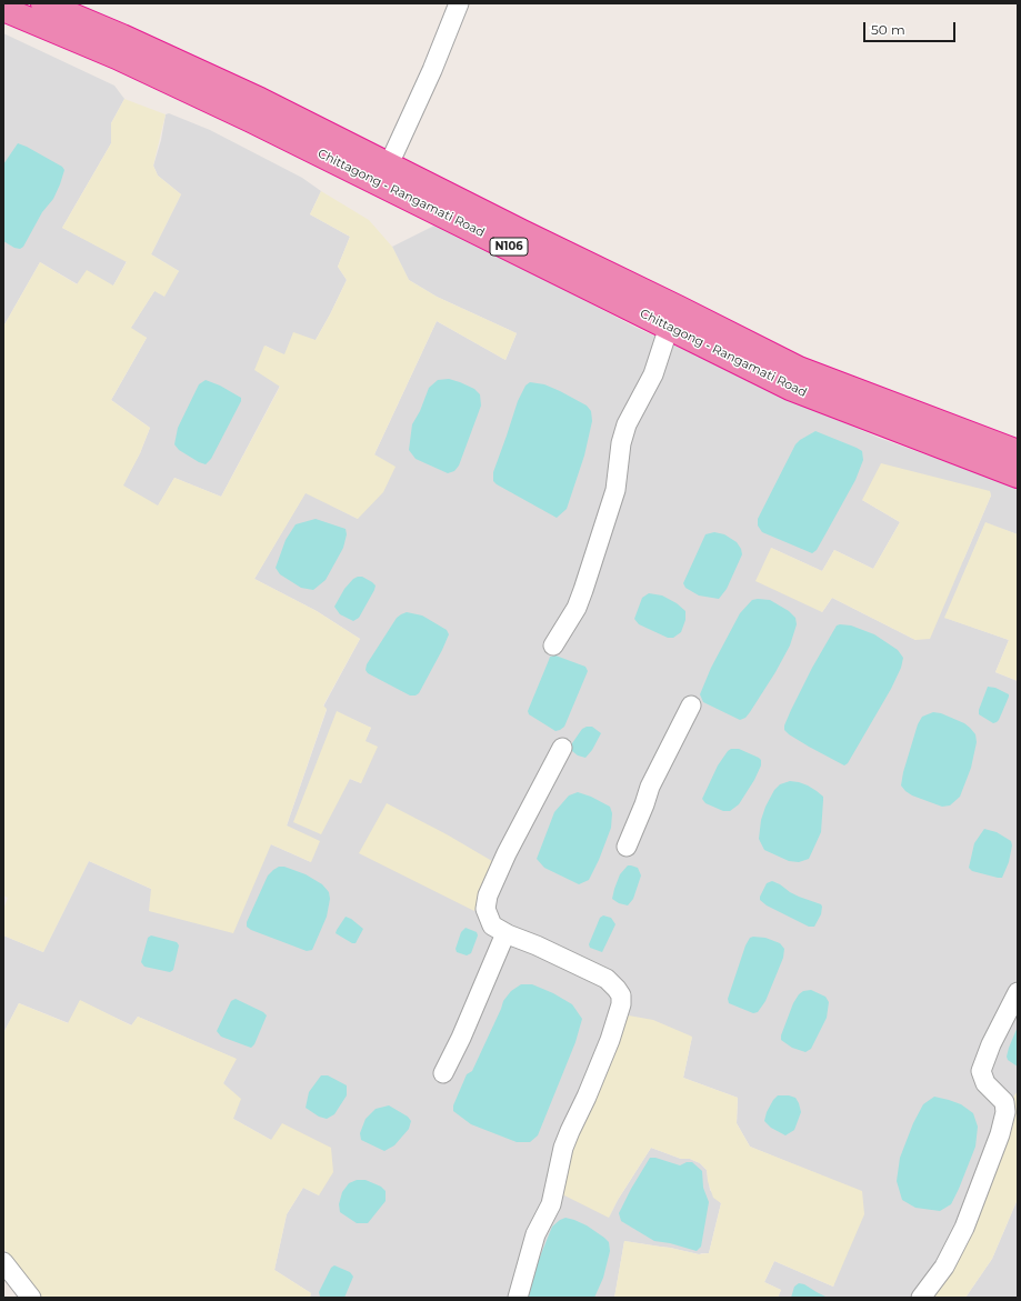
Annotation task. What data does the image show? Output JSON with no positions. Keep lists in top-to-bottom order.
{
  "streets": {
    "highway": ["Chittagong - Rangamati Road", "N106"]
  },
  "scale_bar": "50 m"
}
